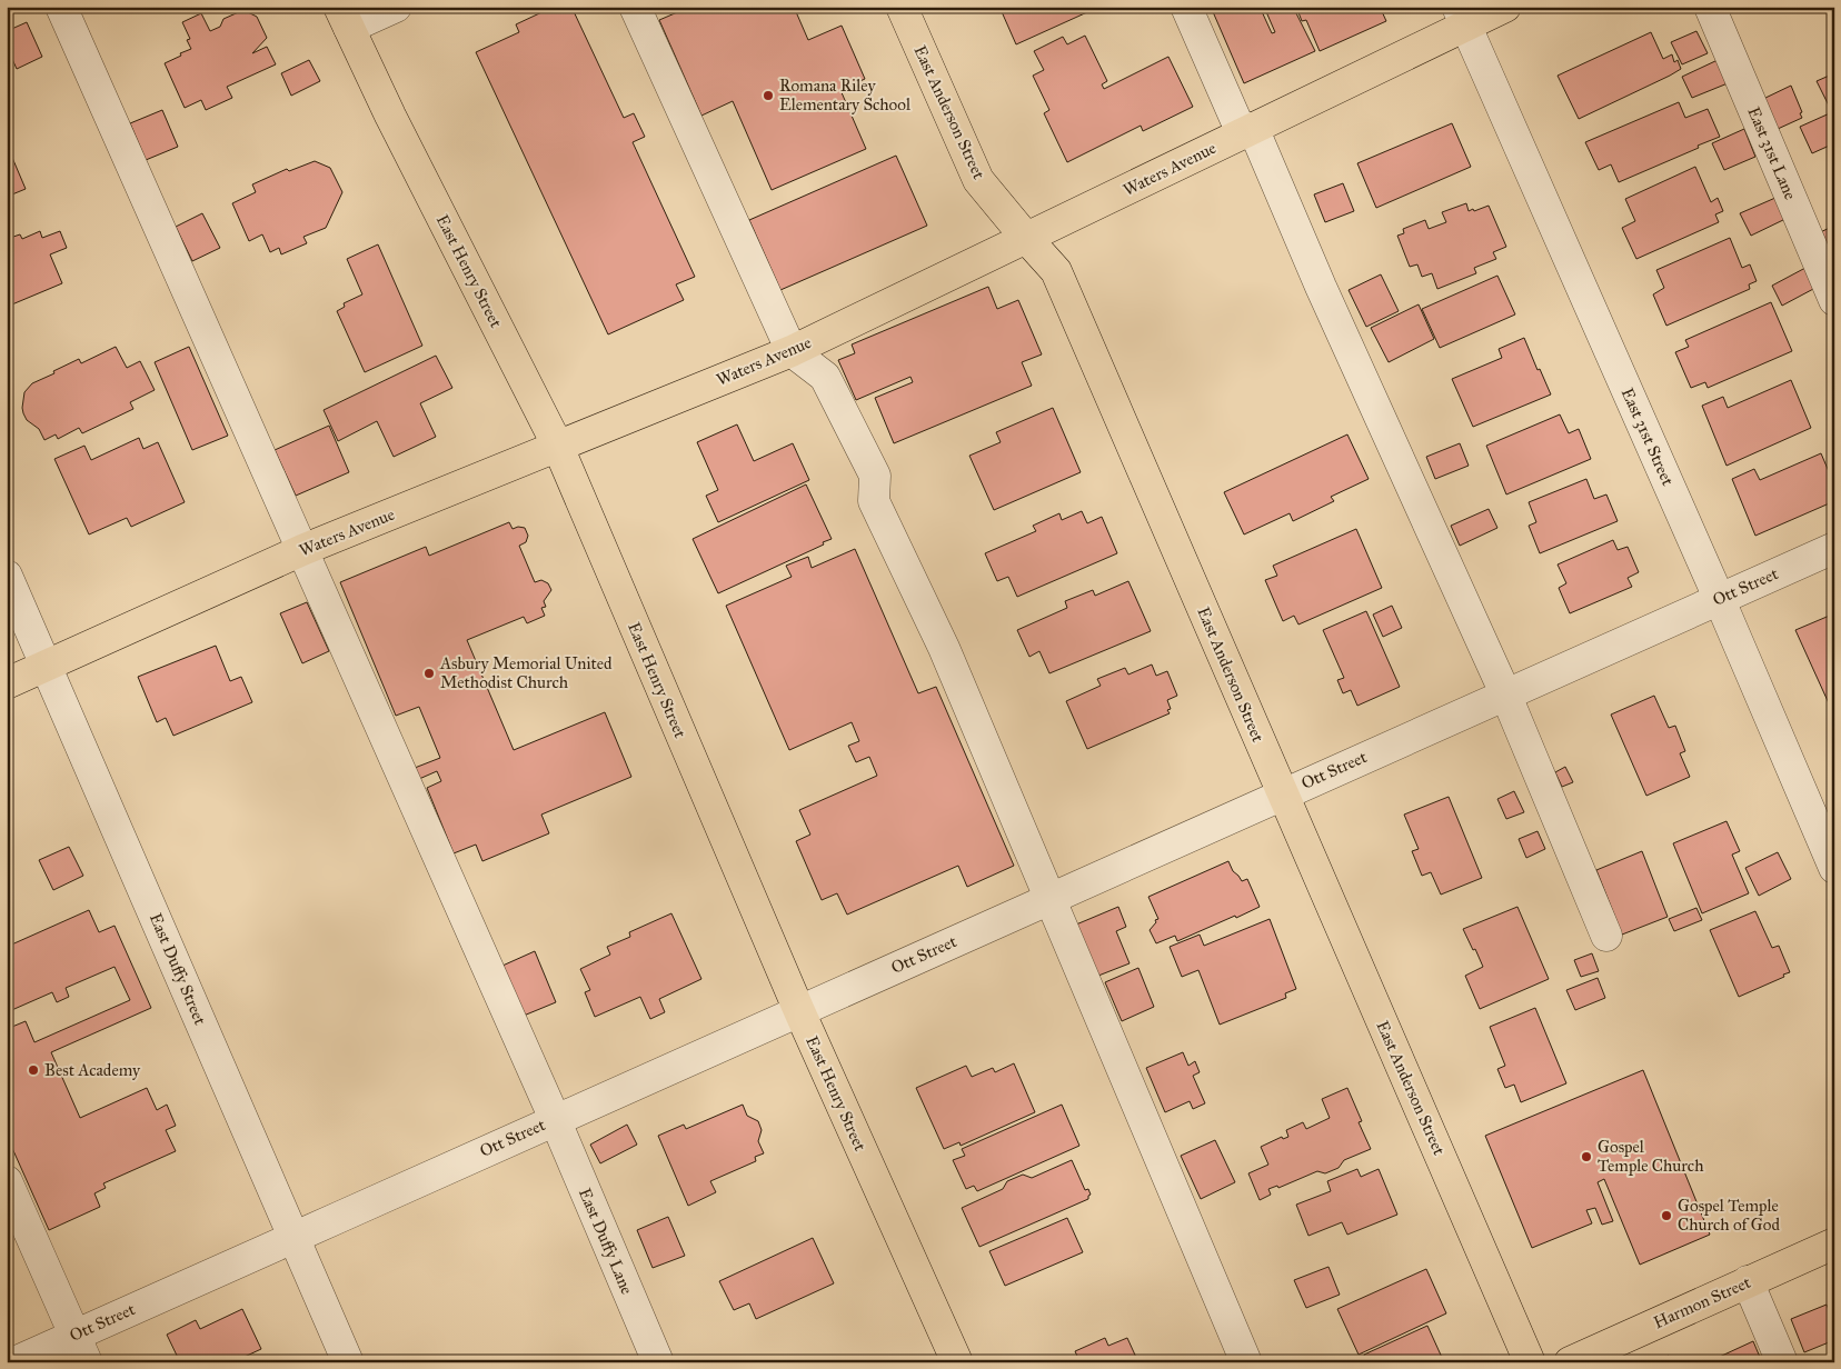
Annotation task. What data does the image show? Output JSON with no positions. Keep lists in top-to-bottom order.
{
  "streets": {
    "main road": [
      "East Anderson Street",
      "Waters Avenue",
      "East Henry Street",
      "Harmon Street"
    ],
    "street": [
      "East 31st Lane",
      "East 31st Street",
      "Ott Street",
      "East Duffy Street",
      "East Duffy Lane"
    ]
  },
  "crossings": [
    ["East Anderson Street", "Waters Avenue"],
    ["East Anderson Street", "Ott Street"],
    ["Waters Avenue", "East Henry Street"],
    ["Waters Avenue", "East 31st Street"],
    ["Waters Avenue", "East Duffy Street"],
    ["Waters Avenue", "East Duffy Lane"],
    ["East Henry Street", "Ott Street"],
    ["East 31st Street", "Ott Street"],
    ["Ott Street", "East Duffy Street"],
    ["Ott Street", "East Duffy Lane"]
  ],
  "places": [
    "Romana Riley Elementary School",
    "Asbury Memorial United Methodist Church",
    "Best Academy",
    "Gospel Temple Church",
    "Gospel Temple Church of God"
  ]
}
